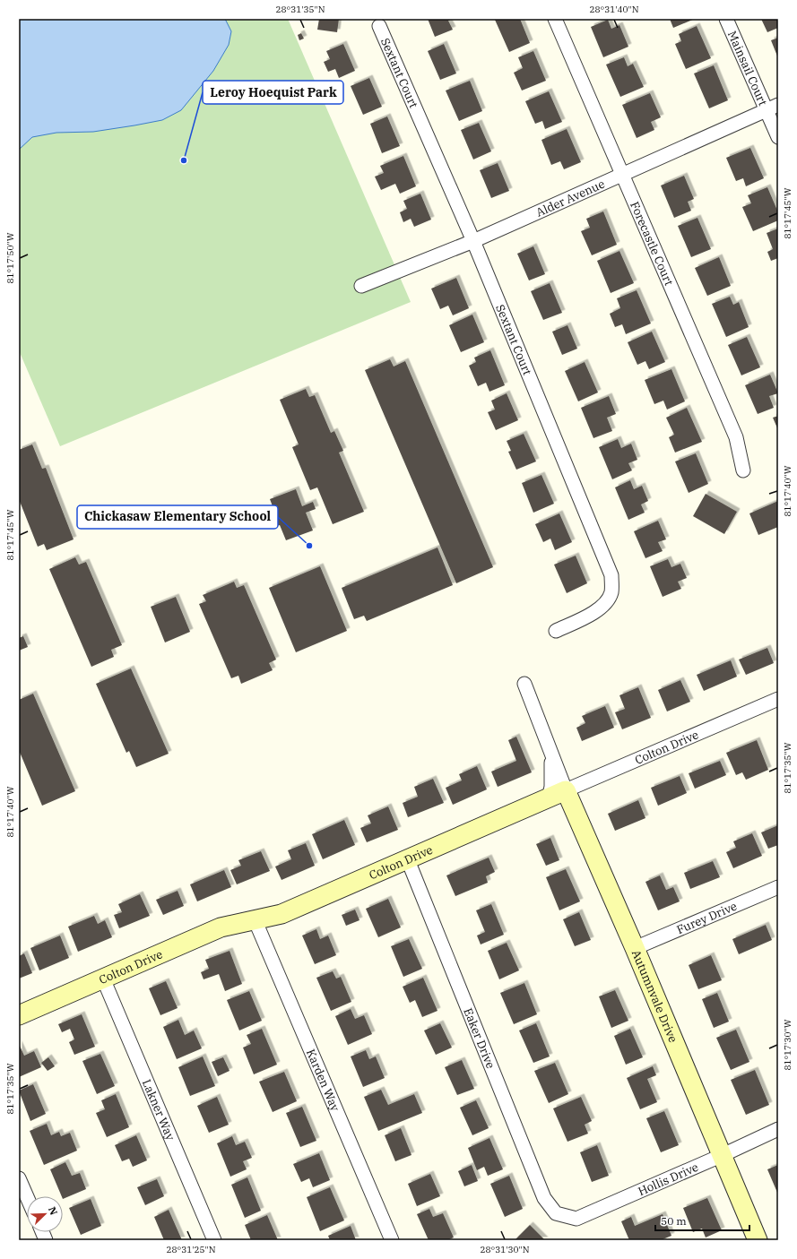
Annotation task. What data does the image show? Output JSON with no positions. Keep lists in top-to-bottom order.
{
  "streets": {
    "street": [
      "Mainsail Court",
      "Sextant Court",
      "Alder Avenue",
      "Forecastle Court",
      "Colton Drive",
      "Furey Drive",
      "Autumnvale Drive",
      "Eaker Drive",
      "Karden Way",
      "Lakner Way",
      "Hollis Drive"
    ]
  },
  "crossings": [
    ["Mainsail Court", "Alder Avenue"],
    ["Sextant Court", "Alder Avenue"],
    ["Alder Avenue", "Forecastle Court"],
    ["Colton Drive", "Autumnvale Drive"],
    ["Colton Drive", "Eaker Drive"],
    ["Colton Drive", "Karden Way"],
    ["Colton Drive", "Lakner Way"],
    ["Furey Drive", "Autumnvale Drive"],
    ["Autumnvale Drive", "Hollis Drive"],
    ["Eaker Drive", "Hollis Drive"]
  ],
  "places": ["Leroy Hoequist Park", "Chickasaw Elementary School"],
  "scale_bar": "50 m",
  "north": "top right",
  "coordinates": [
    "28°31'35\"N",
    "28°31'40\"N",
    "81°17'45\"W",
    "81°17'50\"W",
    "81°17'40\"W",
    "81°17'35\"W",
    "81°17'30\"W",
    "28°31'25\"N",
    "28°31'30\"N"
  ]
}
